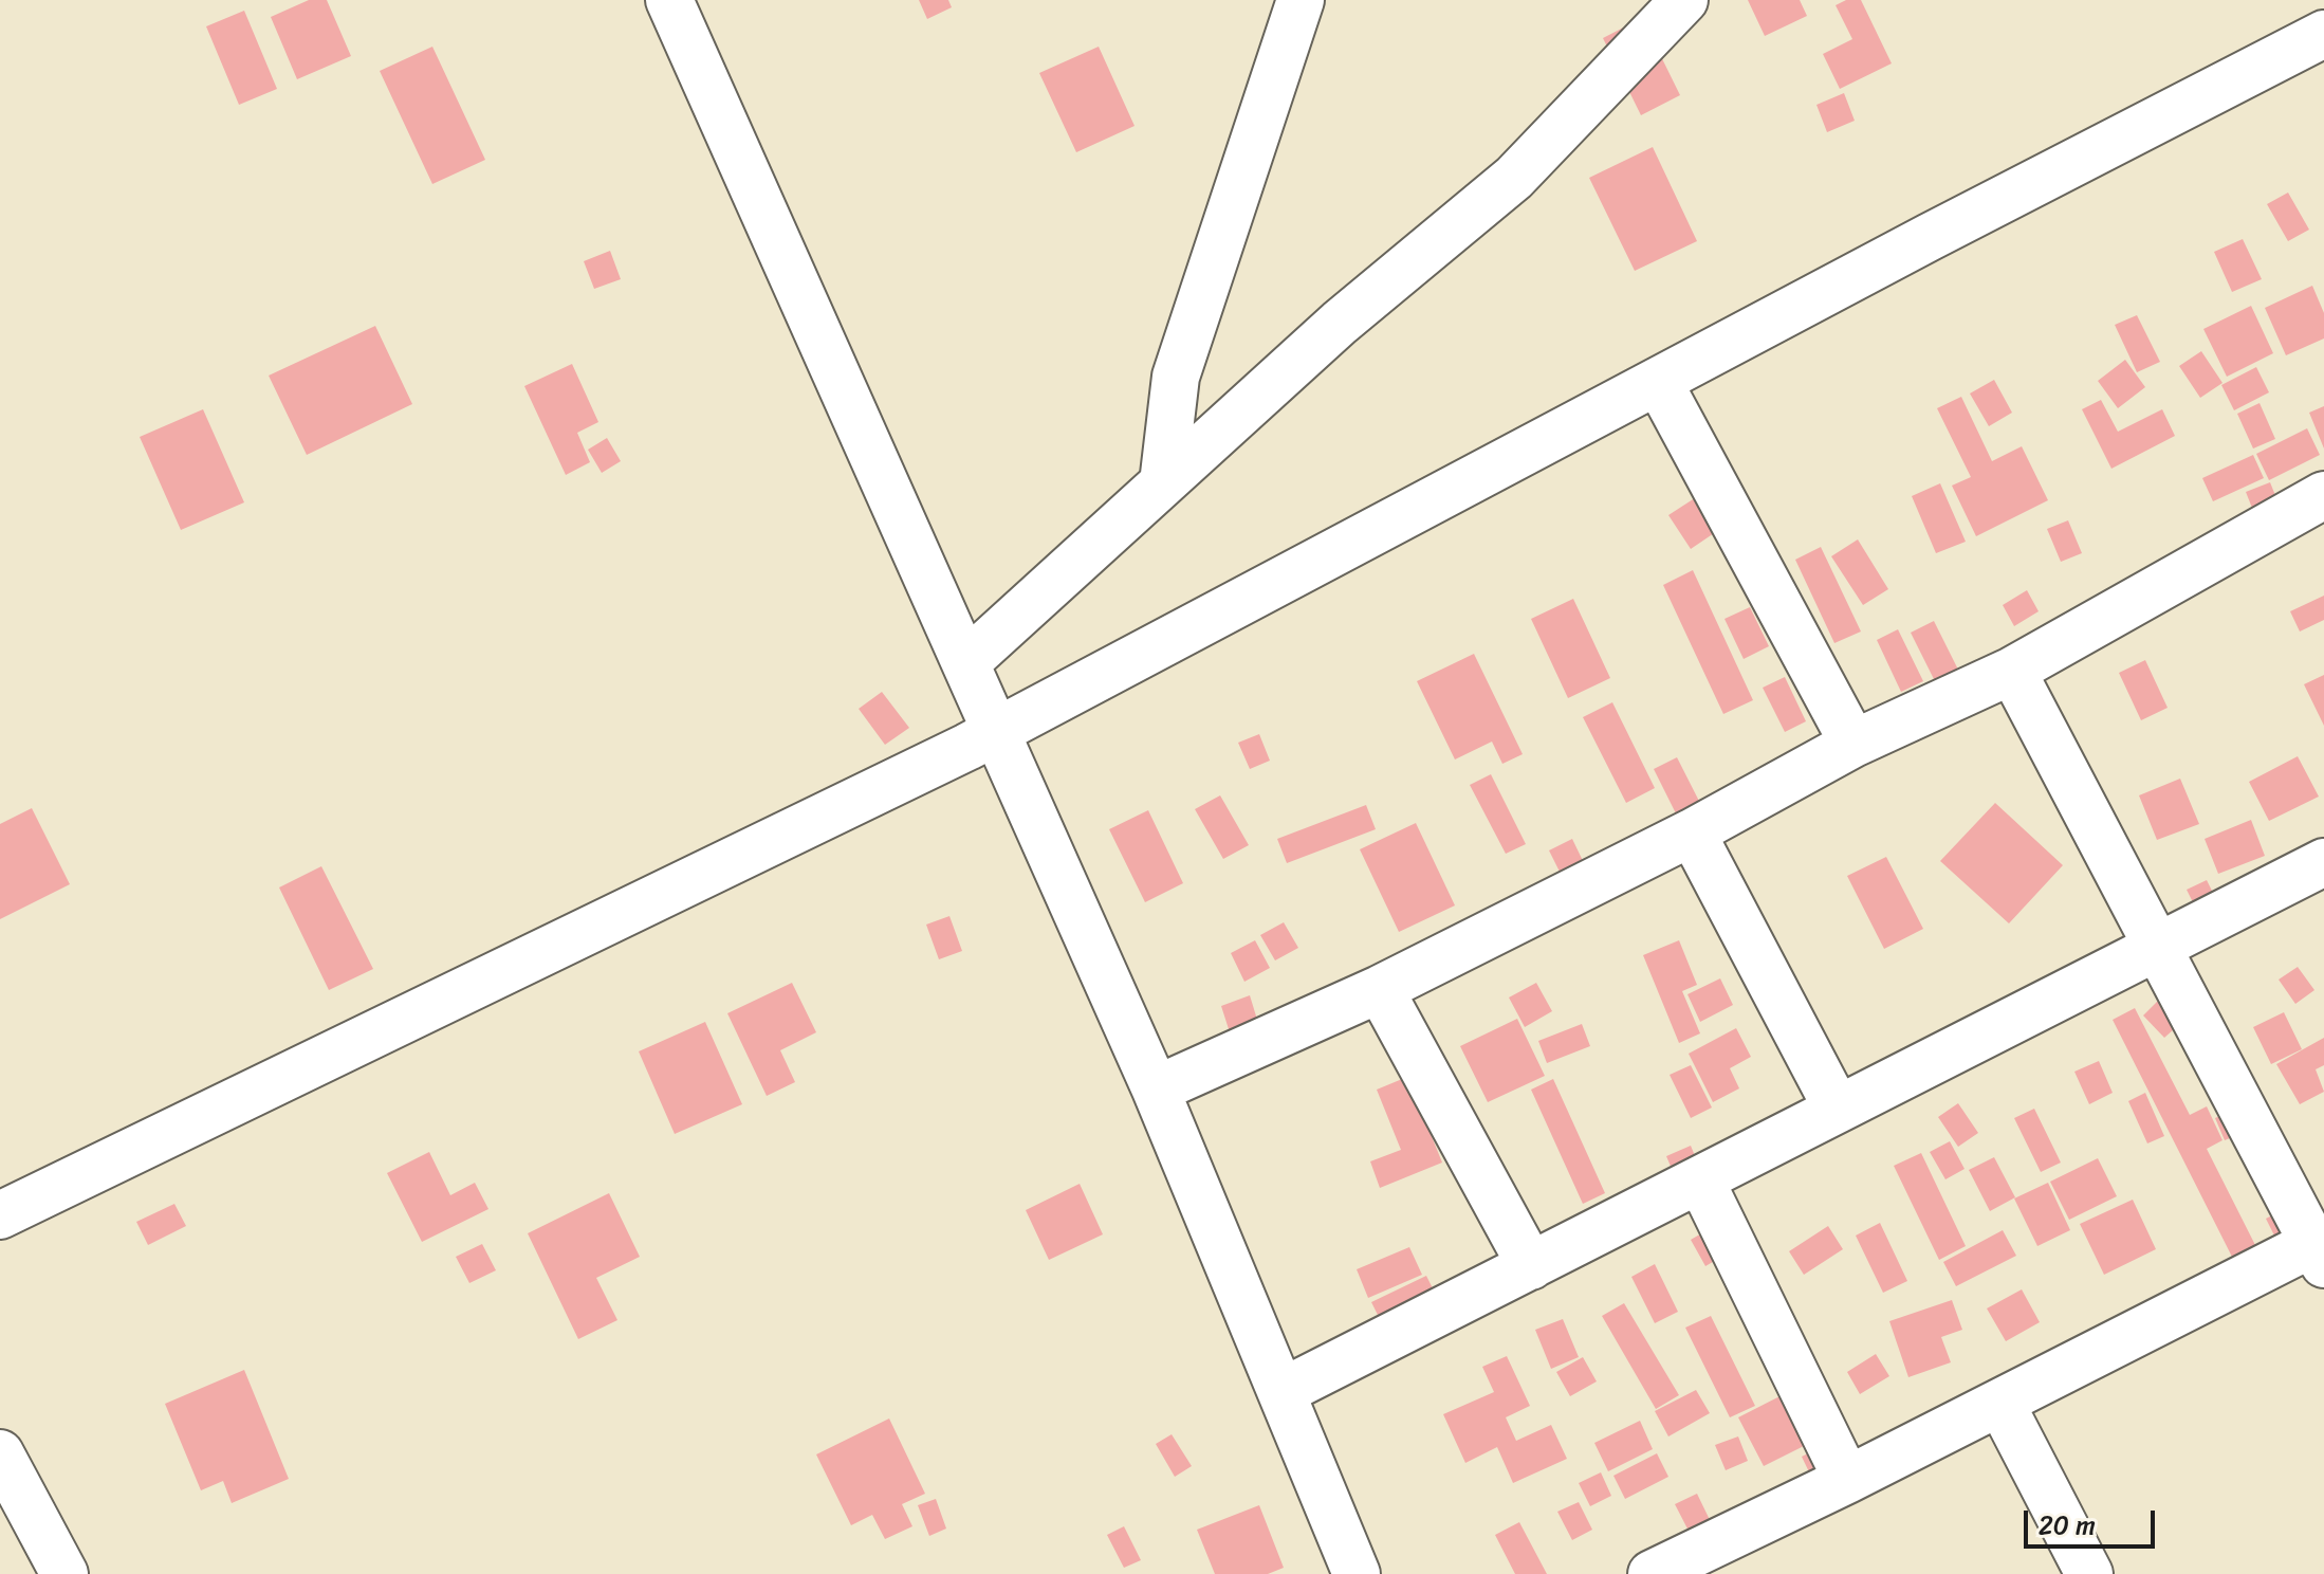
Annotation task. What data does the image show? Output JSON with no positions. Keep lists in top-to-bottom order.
{
  "scale_bar": "20 m"
}
